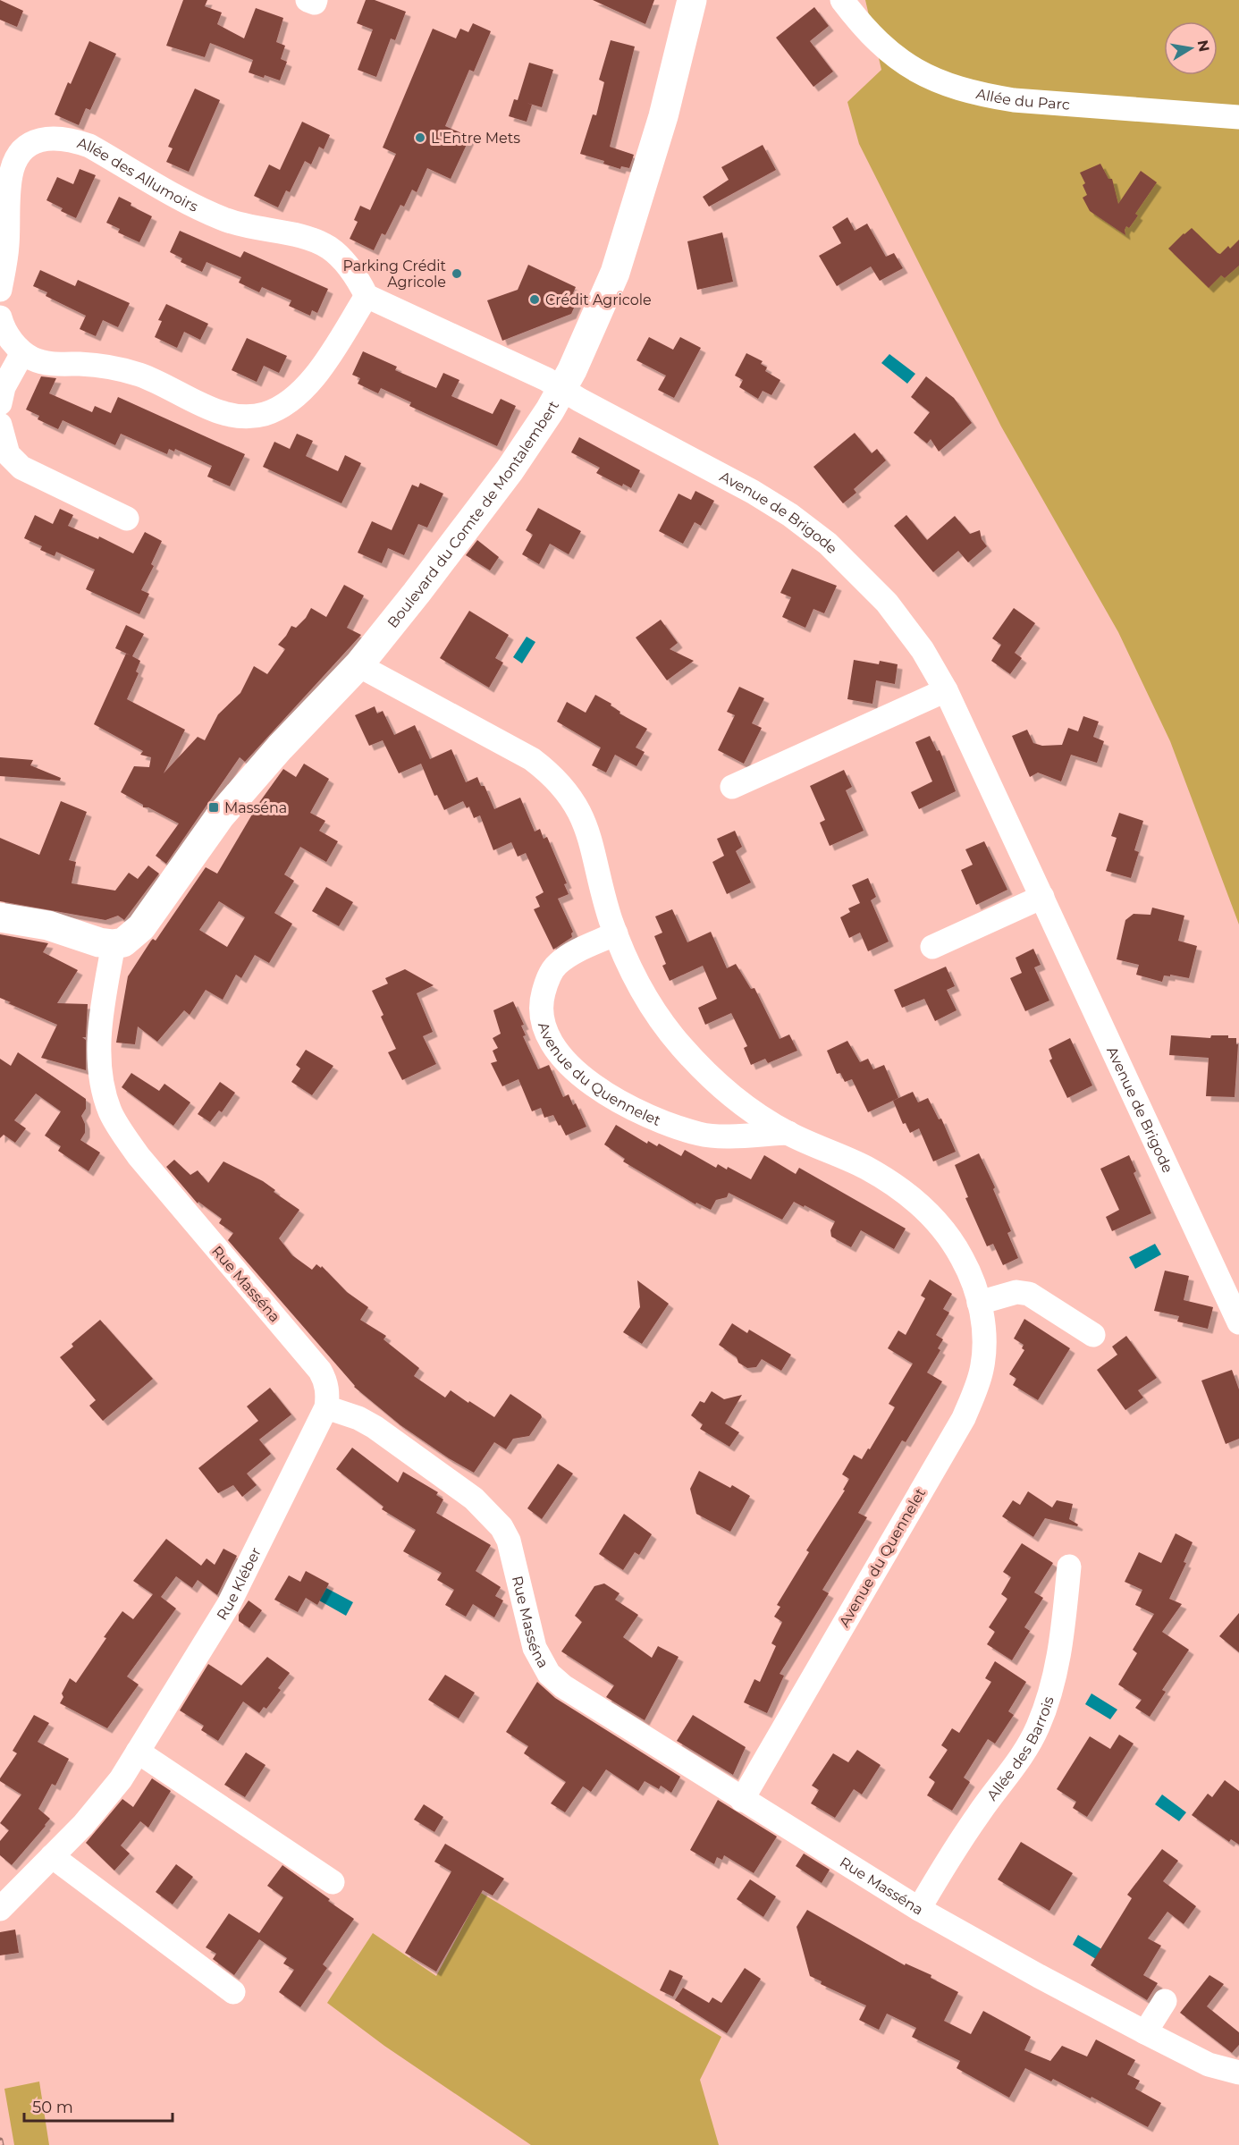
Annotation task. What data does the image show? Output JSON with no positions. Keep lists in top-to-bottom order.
{
  "streets": {
    "street": [
      "Allée du Parc",
      "Allée des Allumoirs",
      "Boulevard du Comte de Montalembert",
      "Avenue de Brigode",
      "Avenue du Quennelet",
      "Rue Masséna",
      "Rue Kléber",
      "Allée des Barrois"
    ]
  },
  "crossings": [
    ["Boulevard du Comte de Montalembert", "Avenue de Brigode"],
    ["Boulevard du Comte de Montalembert", "Avenue du Quennelet"],
    ["Boulevard du Comte de Montalembert", "Rue Masséna"],
    ["Avenue du Quennelet", "Rue Masséna"],
    ["Rue Masséna", "Rue Kléber"],
    ["Rue Masséna", "Allée des Barrois"]
  ],
  "places": {
    "other": ["L'Entre Mets", "Parking Crédit Agricole", "Crédit Agricole"],
    "transit": ["Masséna"]
  },
  "scale_bar": "50 m",
  "north": "right"
}
